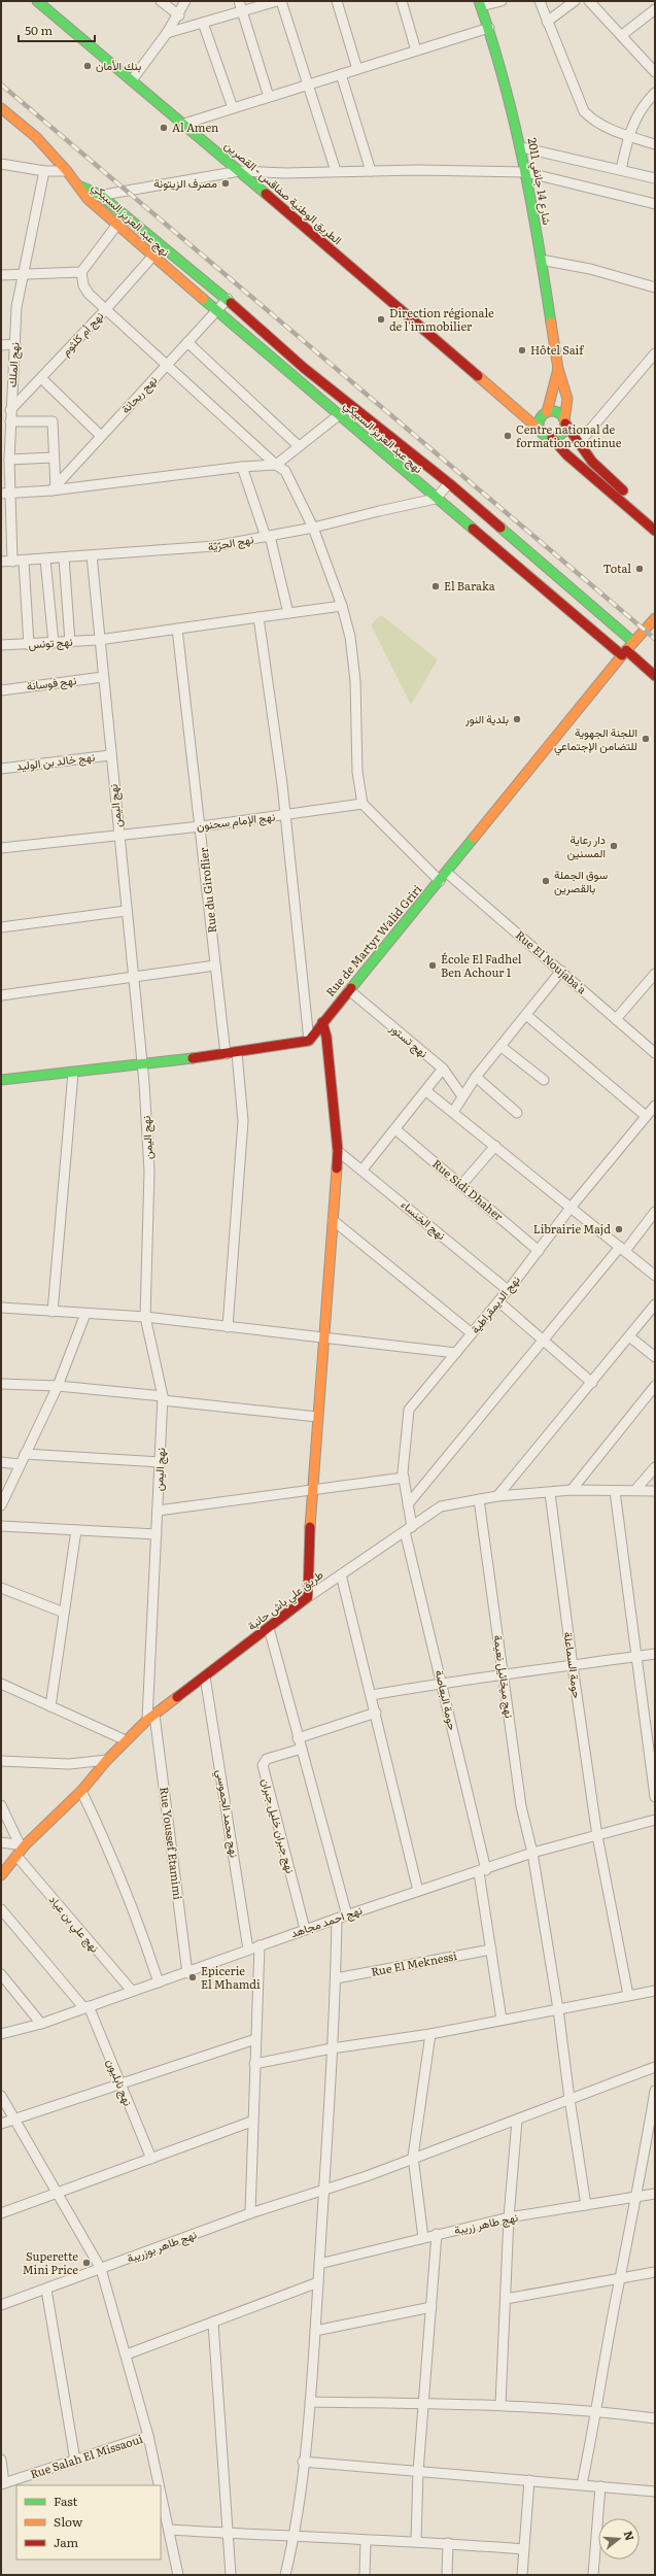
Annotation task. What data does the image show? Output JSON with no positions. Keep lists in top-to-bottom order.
{
  "streets": {
    "street": [
      "شارع 14 جانفي 2011",
      "الطريق الوطنية صفاقس - القصرين",
      "نهج عبد العزيز السبيكي",
      "نهج أم كلثوم",
      "نهج الملك",
      "نهج ريحانة",
      "نهج الحرّيّة",
      "نهج تونس",
      "نهج فوسانة",
      "نهج خالد بن الوليد",
      "نهج اليمن",
      "نهج الإمام سحنون",
      "Rue du Giroflier",
      "Rue de Martyr Walid Griri",
      "Rue El Noujaba'a",
      "نهج تستور",
      "Rue Sidi Dhaher",
      "نهج الخنساء",
      "نهج الديمقراطية",
      "طريق علي باش حانبة",
      "حومة السماعلة",
      "نهج ميخائيل نعيمة",
      "حومة البعاصة",
      "نهج محمد الجموسي",
      "نهج جبران خليل جبران",
      "Rue Youssef Etamimi",
      "نهج احمد مجاهد",
      "نهج علي بن عياد",
      "Rue El Meknessi",
      "نهج نابليون",
      "نهج طاهر زريبة",
      "نهج طاهر بوزريبة",
      "Rue Salah El Missaoui"
    ]
  },
  "crossings": [
    ["شارع 14 جانفي 2011", "الطريق الوطنية صفاقس - القصرين"],
    ["نهج عبد العزيز السبيكي", "نهج أم كلثوم"],
    ["نهج عبد العزيز السبيكي", "نهج ريحانة"],
    ["نهج عبد العزيز السبيكي", "نهج الحرّيّة"],
    ["نهج عبد العزيز السبيكي", "Rue de Martyr Walid Griri"],
    ["نهج أم كلثوم", "نهج الملك"],
    ["نهج الملك", "نهج الحرّيّة"],
    ["نهج الحرّيّة", "نهج اليمن"],
    ["نهج تونس", "نهج اليمن"],
    ["نهج تونس", "Rue du Giroflier"],
    ["نهج فوسانة", "نهج اليمن"],
    ["نهج خالد بن الوليد", "نهج اليمن"],
    ["نهج اليمن", "نهج الإمام سحنون"],
    ["نهج اليمن", "طريق علي باش حانبة"],
    ["نهج اليمن", "Rue Youssef Etamimi"],
    ["نهج الإمام سحنون", "Rue du Giroflier"],
    ["Rue de Martyr Walid Griri", "Rue El Noujaba'a"],
    ["Rue de Martyr Walid Griri", "نهج تستور"],
    ["Rue Sidi Dhaher", "نهج الديمقراطية"],
    ["نهج الخنساء", "نهج الديمقراطية"],
    ["نهج الديمقراطية", "طريق علي باش حانبة"],
    ["نهج الديمقراطية", "حومة البعاصة"],
    ["طريق علي باش حانبة", "حومة السماعلة"],
    ["طريق علي باش حانبة", "نهج ميخائيل نعيمة"],
    ["طريق علي باش حانبة", "حومة البعاصة"],
    ["طريق علي باش حانبة", "نهج محمد الجموسي"],
    ["طريق علي باش حانبة", "Rue Youssef Etamimi"],
    ["طريق علي باش حانبة", "نهج علي بن عياد"],
    ["حومة السماعلة", "نهج احمد مجاهد"],
    ["نهج ميخائيل نعيمة", "نهج احمد مجاهد"],
    ["نهج ميخائيل نعيمة", "نهج طاهر زريبة"],
    ["نهج ميخائيل نعيمة", "نهج طاهر بوزريبة"],
    ["حومة البعاصة", "نهج احمد مجاهد"],
    ["حومة البعاصة", "Rue El Meknessi"],
    ["نهج محمد الجموسي", "نهج احمد مجاهد"],
    ["نهج جبران خليل جبران", "نهج احمد مجاهد"],
    ["Rue Youssef Etamimi", "نهج احمد مجاهد"],
    ["نهج احمد مجاهد", "نهج علي بن عياد"],
    ["نهج احمد مجاهد", "نهج نابليون"]
  ],
  "places": [
    "بنك الأمان",
    "Al Amen",
    "مصرف الزيتونة",
    "Direction régionale de l'immobilier",
    "Hôtel Saif",
    "Centre national de formation continue",
    "Total",
    "El Baraka",
    "بلدية النور",
    "اللجنة الجهوية للتضامن الإجتماعي",
    "دار رعاية المسنين",
    "سوق الجملة بالقصرين",
    "École El Fadhel Ben Achour 1",
    "Librairie Majd",
    "Epicerie El Mhamdi",
    "Superette Mini Price"
  ],
  "legend": ["Fast", "Slow", "Jam"],
  "scale_bar": "50 m",
  "north": "right"
}
